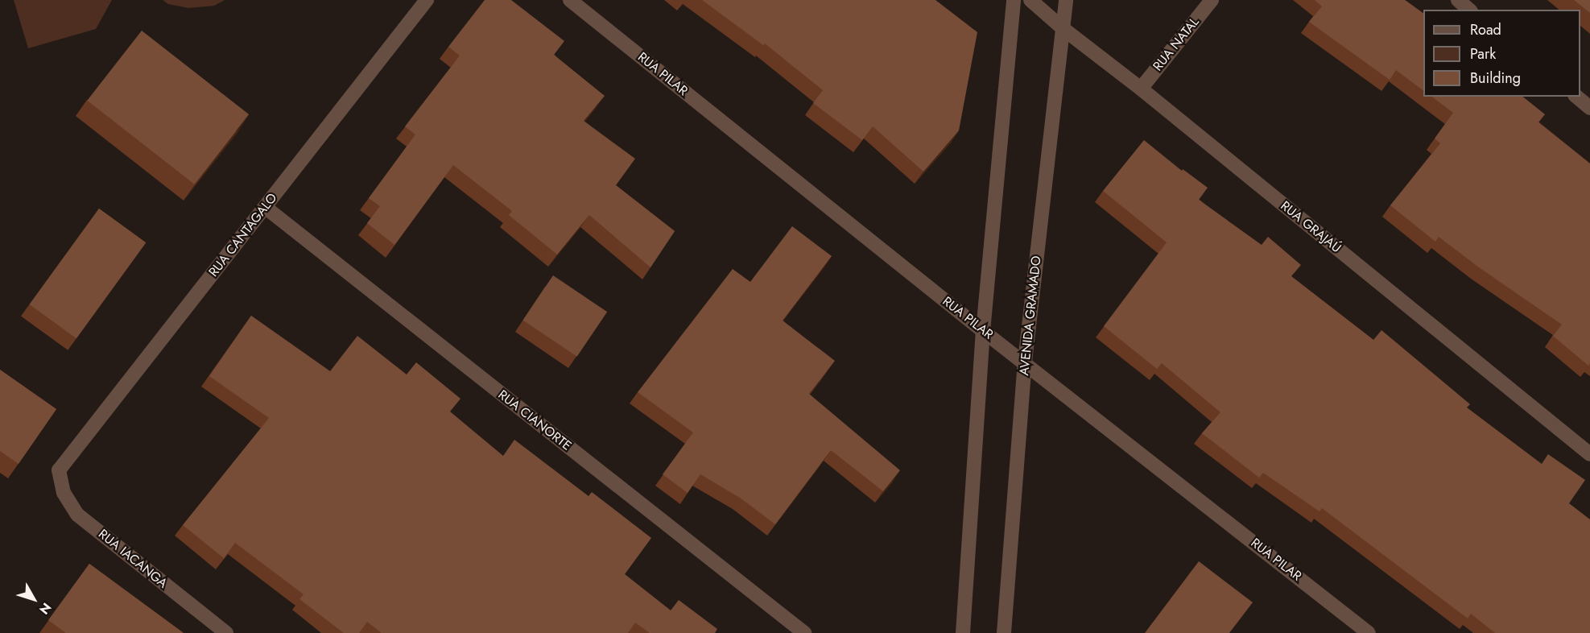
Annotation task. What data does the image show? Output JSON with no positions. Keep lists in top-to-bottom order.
{
  "streets": {
    "street": [
      "RUA NATAL",
      "RUA PILAR",
      "RUA GRAJAÚ",
      "RUA CANTAGALO",
      "AVENIDA GRAMADO",
      "RUA CIANORTE",
      "RUA IACANGA"
    ]
  },
  "crossings": [
    ["RUA NATAL", "RUA GRAJAÚ"],
    ["RUA PILAR", "AVENIDA GRAMADO"],
    ["RUA GRAJAÚ", "AVENIDA GRAMADO"],
    ["RUA CANTAGALO", "RUA CIANORTE"],
    ["RUA CANTAGALO", "RUA IACANGA"]
  ],
  "legend": ["Road", "Park", "Building"],
  "north": "bottom right"
}
